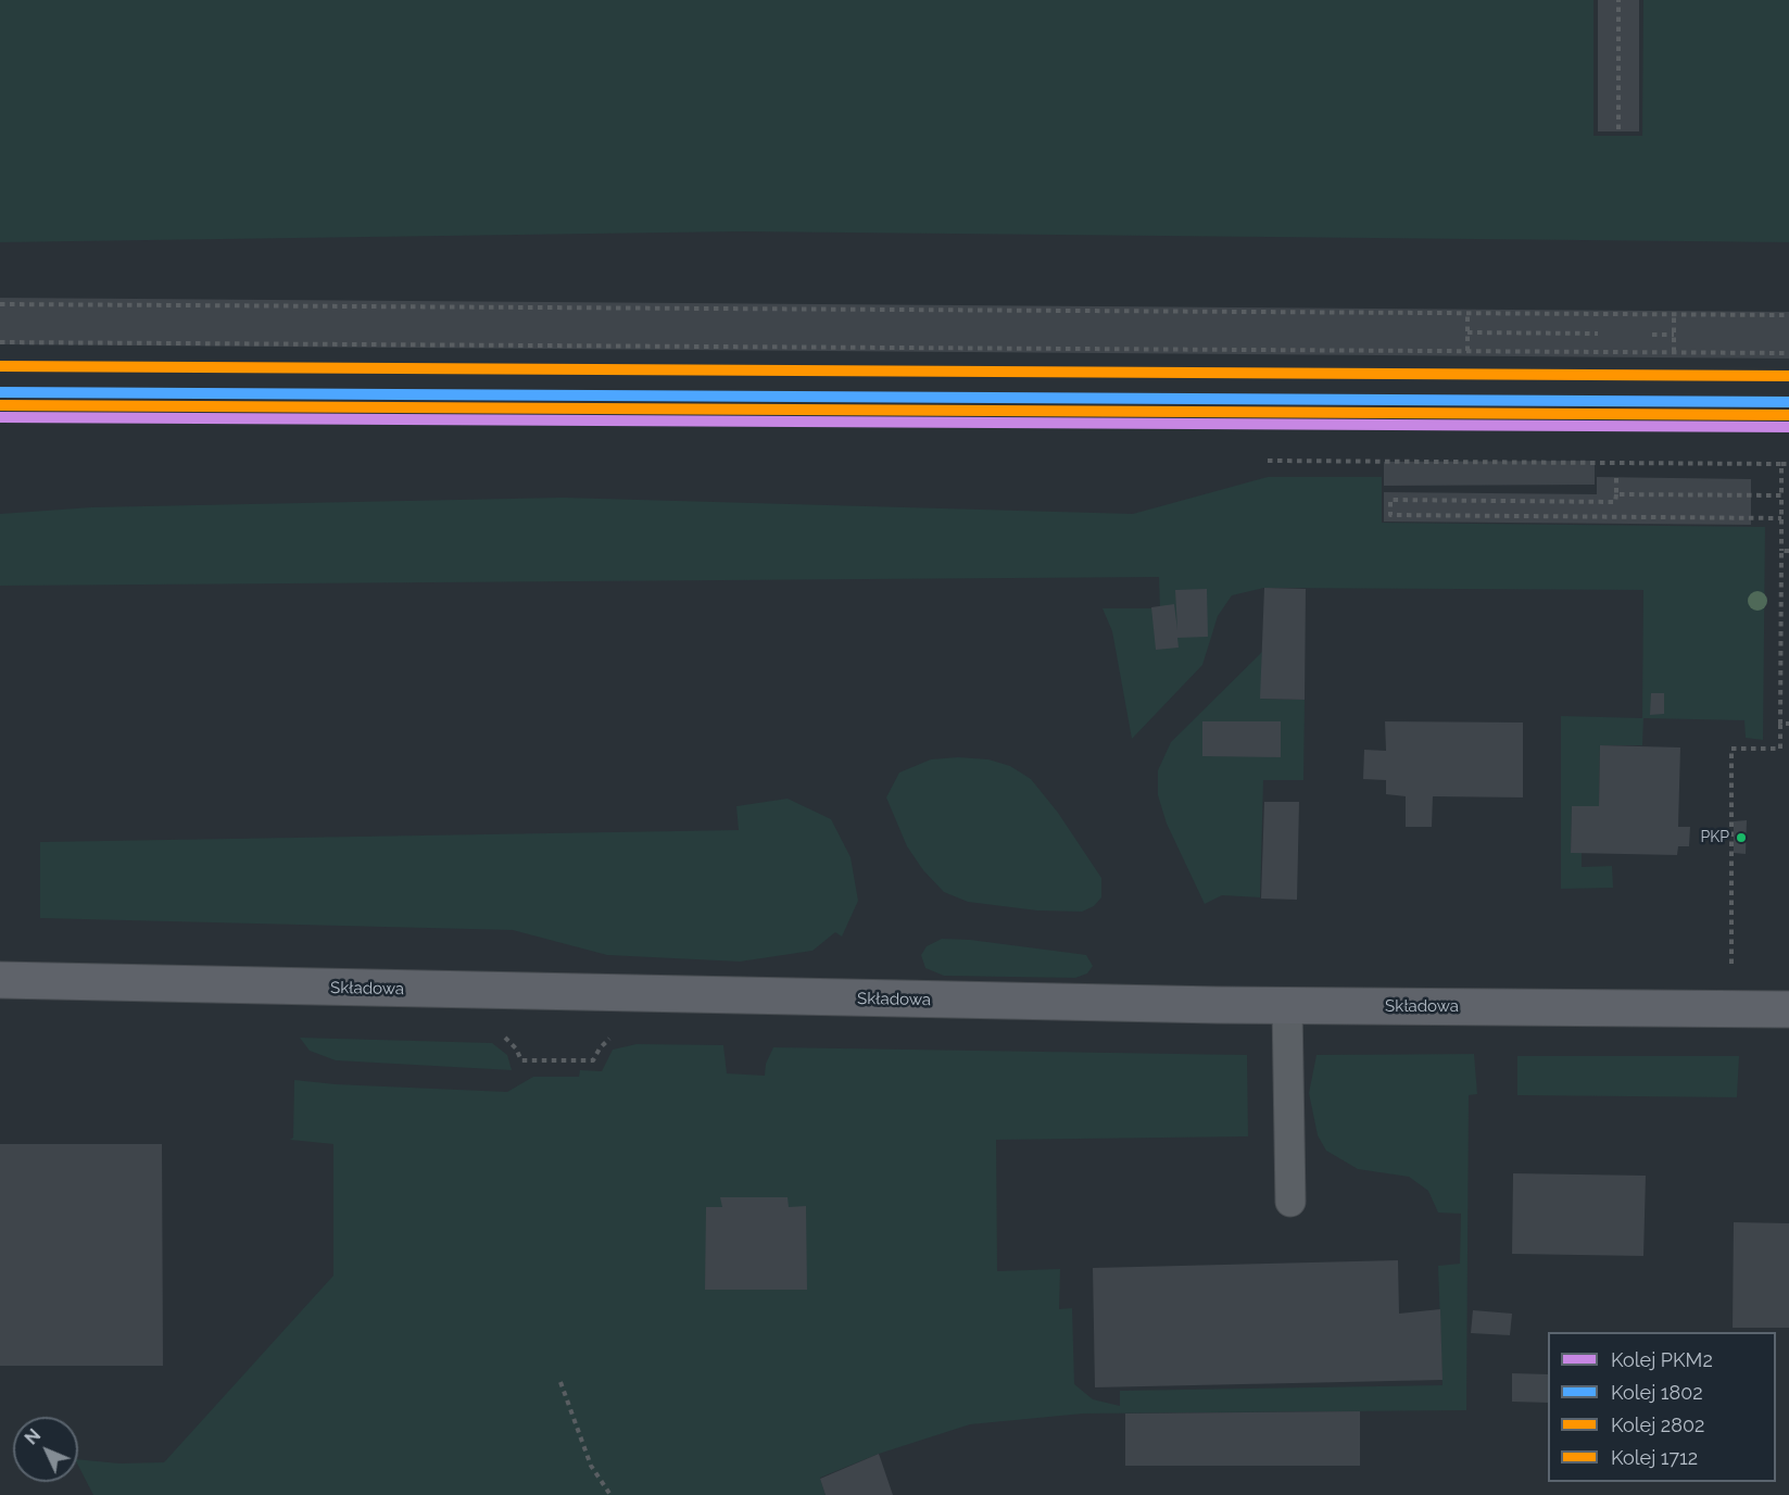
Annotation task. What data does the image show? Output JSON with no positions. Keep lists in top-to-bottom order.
{
  "streets": {
    "street": ["Składowa"]
  },
  "places": ["PKP"],
  "lines": [
    "rail line 2802",
    "rail line 1802",
    "rail line 1712",
    "rail line PKM2"
  ],
  "legend": [
    "Kolej PKM2",
    "Kolej 1802",
    "Kolej 2802",
    "Kolej 1712"
  ],
  "north": "top left"
}
